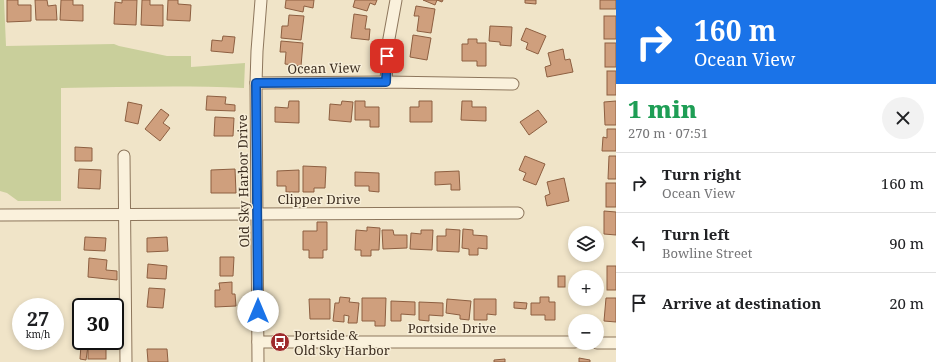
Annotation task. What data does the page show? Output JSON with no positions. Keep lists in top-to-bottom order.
{
  "streets": {
    "street": [
      "Ocean View",
      "Old Sky Harbor Drive",
      "Clipper Drive",
      "Portside Drive"
    ]
  },
  "crossings": [
    ["Ocean View", "Old Sky Harbor Drive"],
    ["Old Sky Harbor Drive", "Clipper Drive"],
    ["Old Sky Harbor Drive", "Portside Drive"]
  ],
  "places": {
    "bus stop": ["Portside & Old Sky Harbor"]
  },
  "page": {
    "turn": ["160 m", "Ocean View"],
    "heading": ["1 min", "270 m · 07:51"],
    "list": [
      {
        "name": "Turn right",
        "note": "Ocean View",
        "value": "160 m"
      },
      {
        "name": "Turn left",
        "note": "Bowline Street",
        "value": "90 m"
      },
      {
        "name": "Arrive at destination",
        "value": "20 m"
      }
    ],
    "map_buttons": ["+", "−"],
    "speed": "27 km/h",
    "limit": "30"
  }
}
